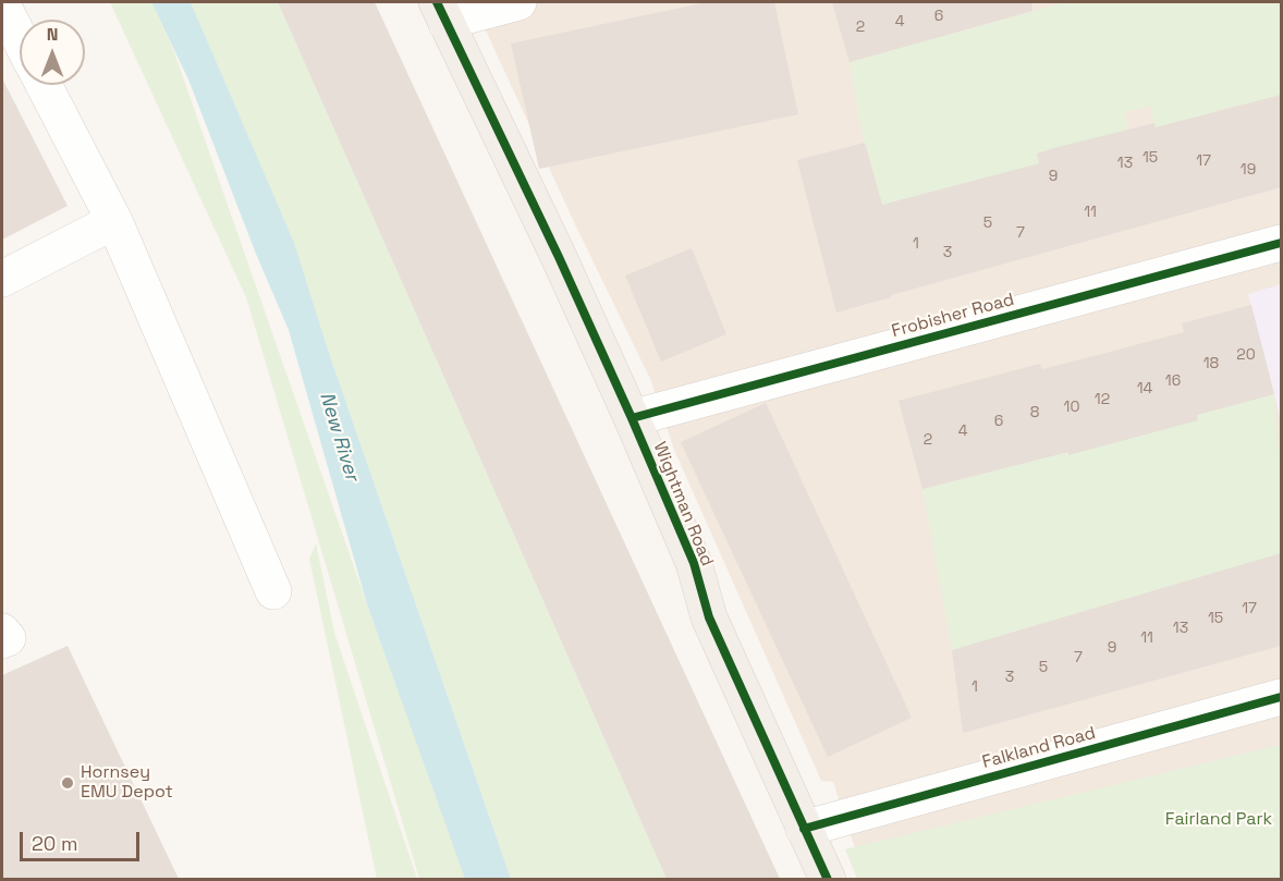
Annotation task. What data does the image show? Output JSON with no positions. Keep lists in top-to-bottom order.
{
  "streets": {
    "main road": ["Wightman Road"],
    "street": ["Frobisher Road", "Falkland Road"]
  },
  "crossings": [
    ["Frobisher Road", "Wightman Road"],
    ["Wightman Road", "Falkland Road"]
  ],
  "water": ["New River"],
  "parks": ["Fairland Park"],
  "places": ["Hornsey EMU Depot"],
  "house_numbers": [
    "6",
    "4",
    "2",
    "15",
    "17",
    "13",
    "19",
    "9",
    "11",
    "5",
    "7",
    "1",
    "3",
    "20",
    "18",
    "16",
    "14",
    "12",
    "10",
    "8",
    "6",
    "4",
    "2",
    "17",
    "15",
    "13",
    "11",
    "9",
    "7",
    "5",
    "3",
    "1"
  ],
  "scale_bar": "20 m",
  "north": "top"
}
